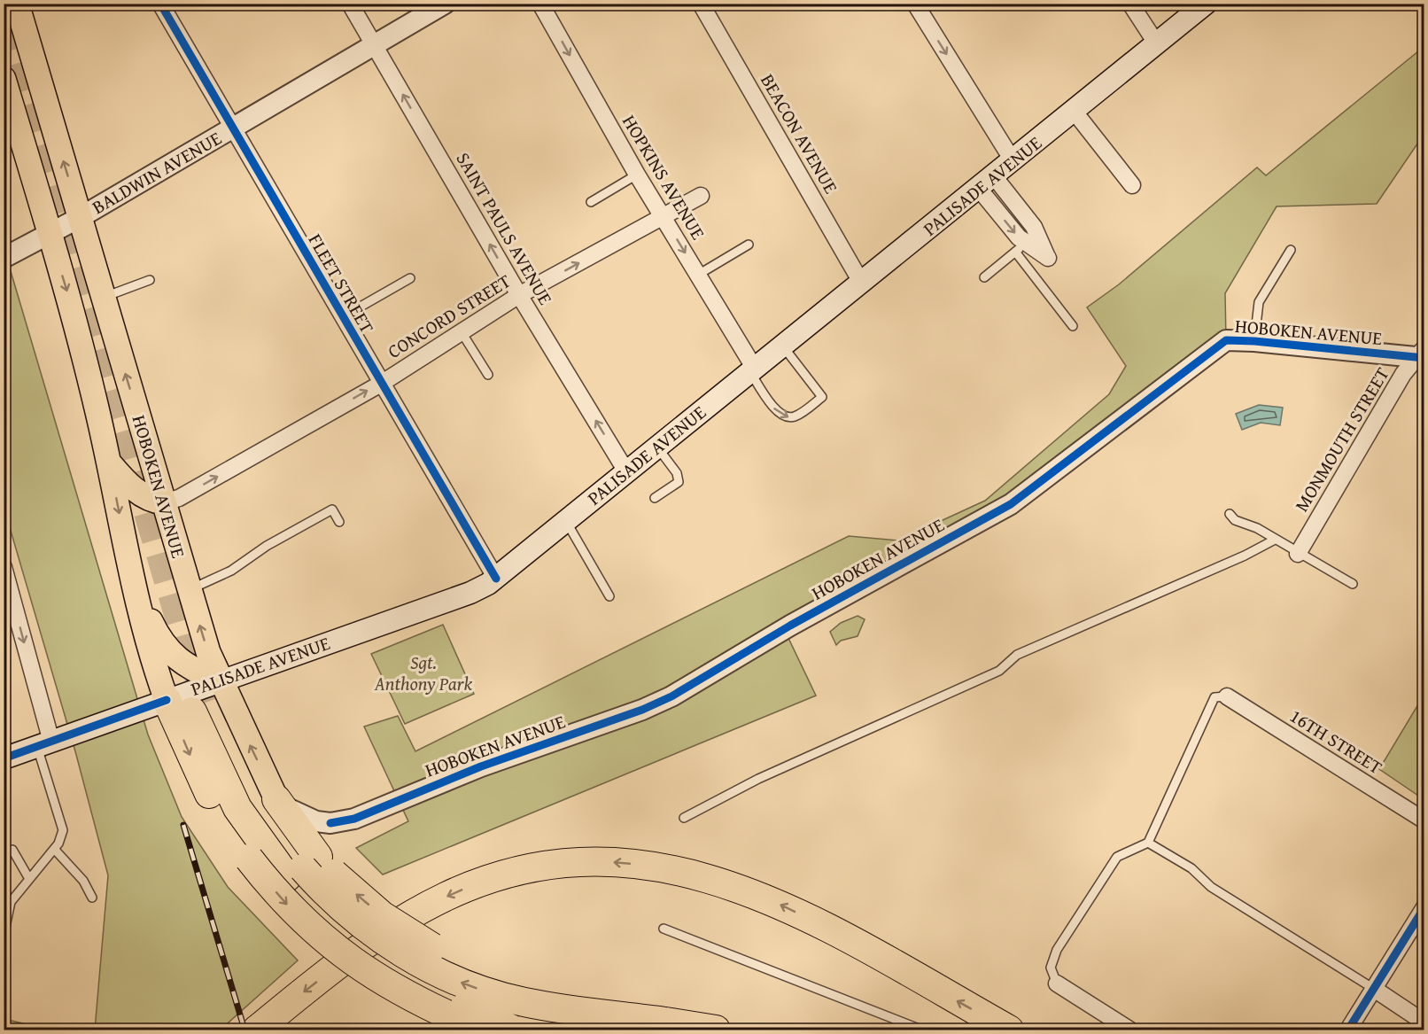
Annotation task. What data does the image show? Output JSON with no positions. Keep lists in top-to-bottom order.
{
  "streets": {
    "main road": ["PALISADE AVENUE", "HOBOKEN AVENUE"],
    "street": [
      "BEACON AVENUE",
      "BALDWIN AVENUE",
      "HOPKINS AVENUE",
      "SAINT PAULS AVENUE",
      "FLEET STREET",
      "CONCORD STREET",
      "MONMOUTH STREET",
      "16TH STREET"
    ]
  },
  "crossings": [
    ["BEACON AVENUE", "PALISADE AVENUE"],
    ["BALDWIN AVENUE", "SAINT PAULS AVENUE"],
    ["BALDWIN AVENUE", "FLEET STREET"],
    ["BALDWIN AVENUE", "HOBOKEN AVENUE"],
    ["HOPKINS AVENUE", "PALISADE AVENUE"],
    ["HOPKINS AVENUE", "CONCORD STREET"],
    ["PALISADE AVENUE", "SAINT PAULS AVENUE"],
    ["PALISADE AVENUE", "FLEET STREET"],
    ["PALISADE AVENUE", "HOBOKEN AVENUE"],
    ["SAINT PAULS AVENUE", "CONCORD STREET"],
    ["FLEET STREET", "CONCORD STREET"],
    ["CONCORD STREET", "HOBOKEN AVENUE"],
    ["HOBOKEN AVENUE", "MONMOUTH STREET"]
  ],
  "one_way": ["HOPKINS AVENUE", "SAINT PAULS AVENUE", "CONCORD STREET"],
  "parks": ["Sgt. Anthony Park"]
}
